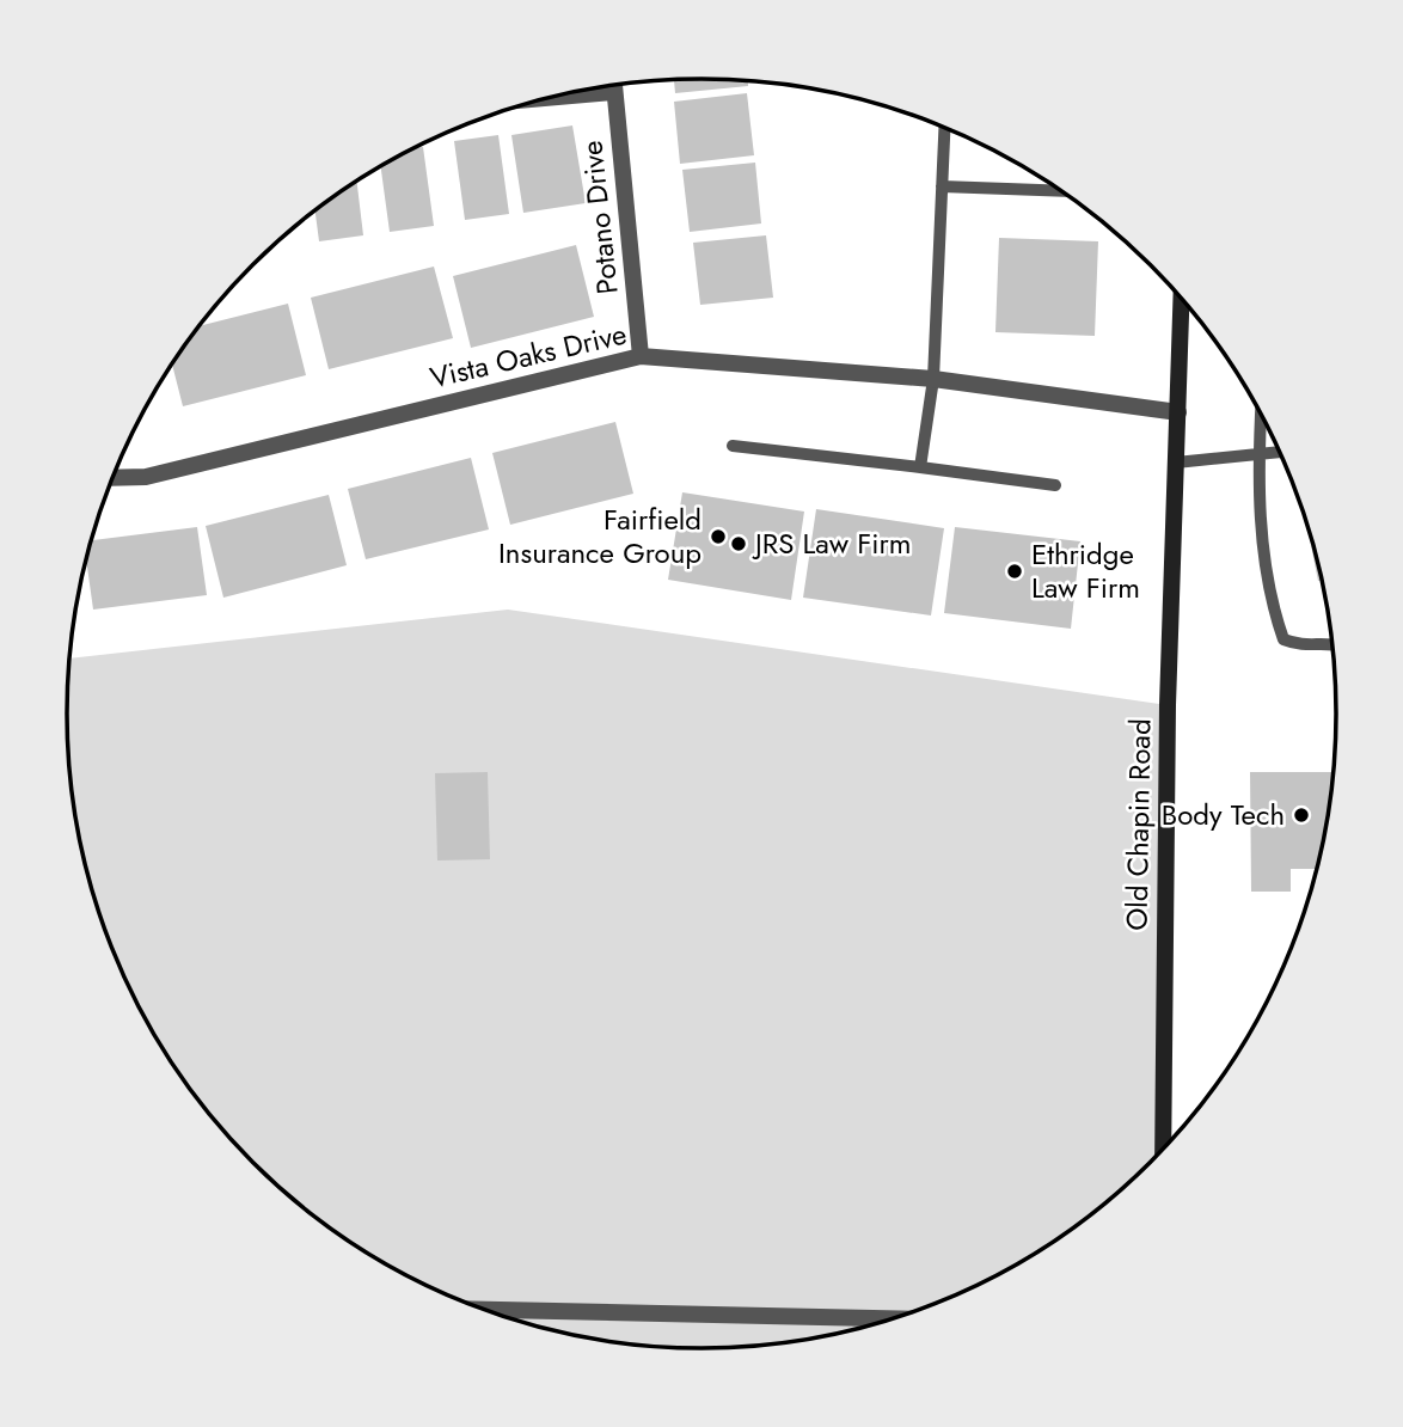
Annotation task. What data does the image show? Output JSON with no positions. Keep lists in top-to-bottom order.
{
  "streets": {
    "street": ["Potano Drive", "Vista Oaks Drive", "Old Chapin Road"]
  },
  "crossings": [
    ["Potano Drive", "Vista Oaks Drive"],
    ["Vista Oaks Drive", "Old Chapin Road"]
  ],
  "places": [
    "Fairfield Insurance Group",
    "JRS Law Firm",
    "Ethridge Law Firm",
    "Body Tech"
  ]
}
